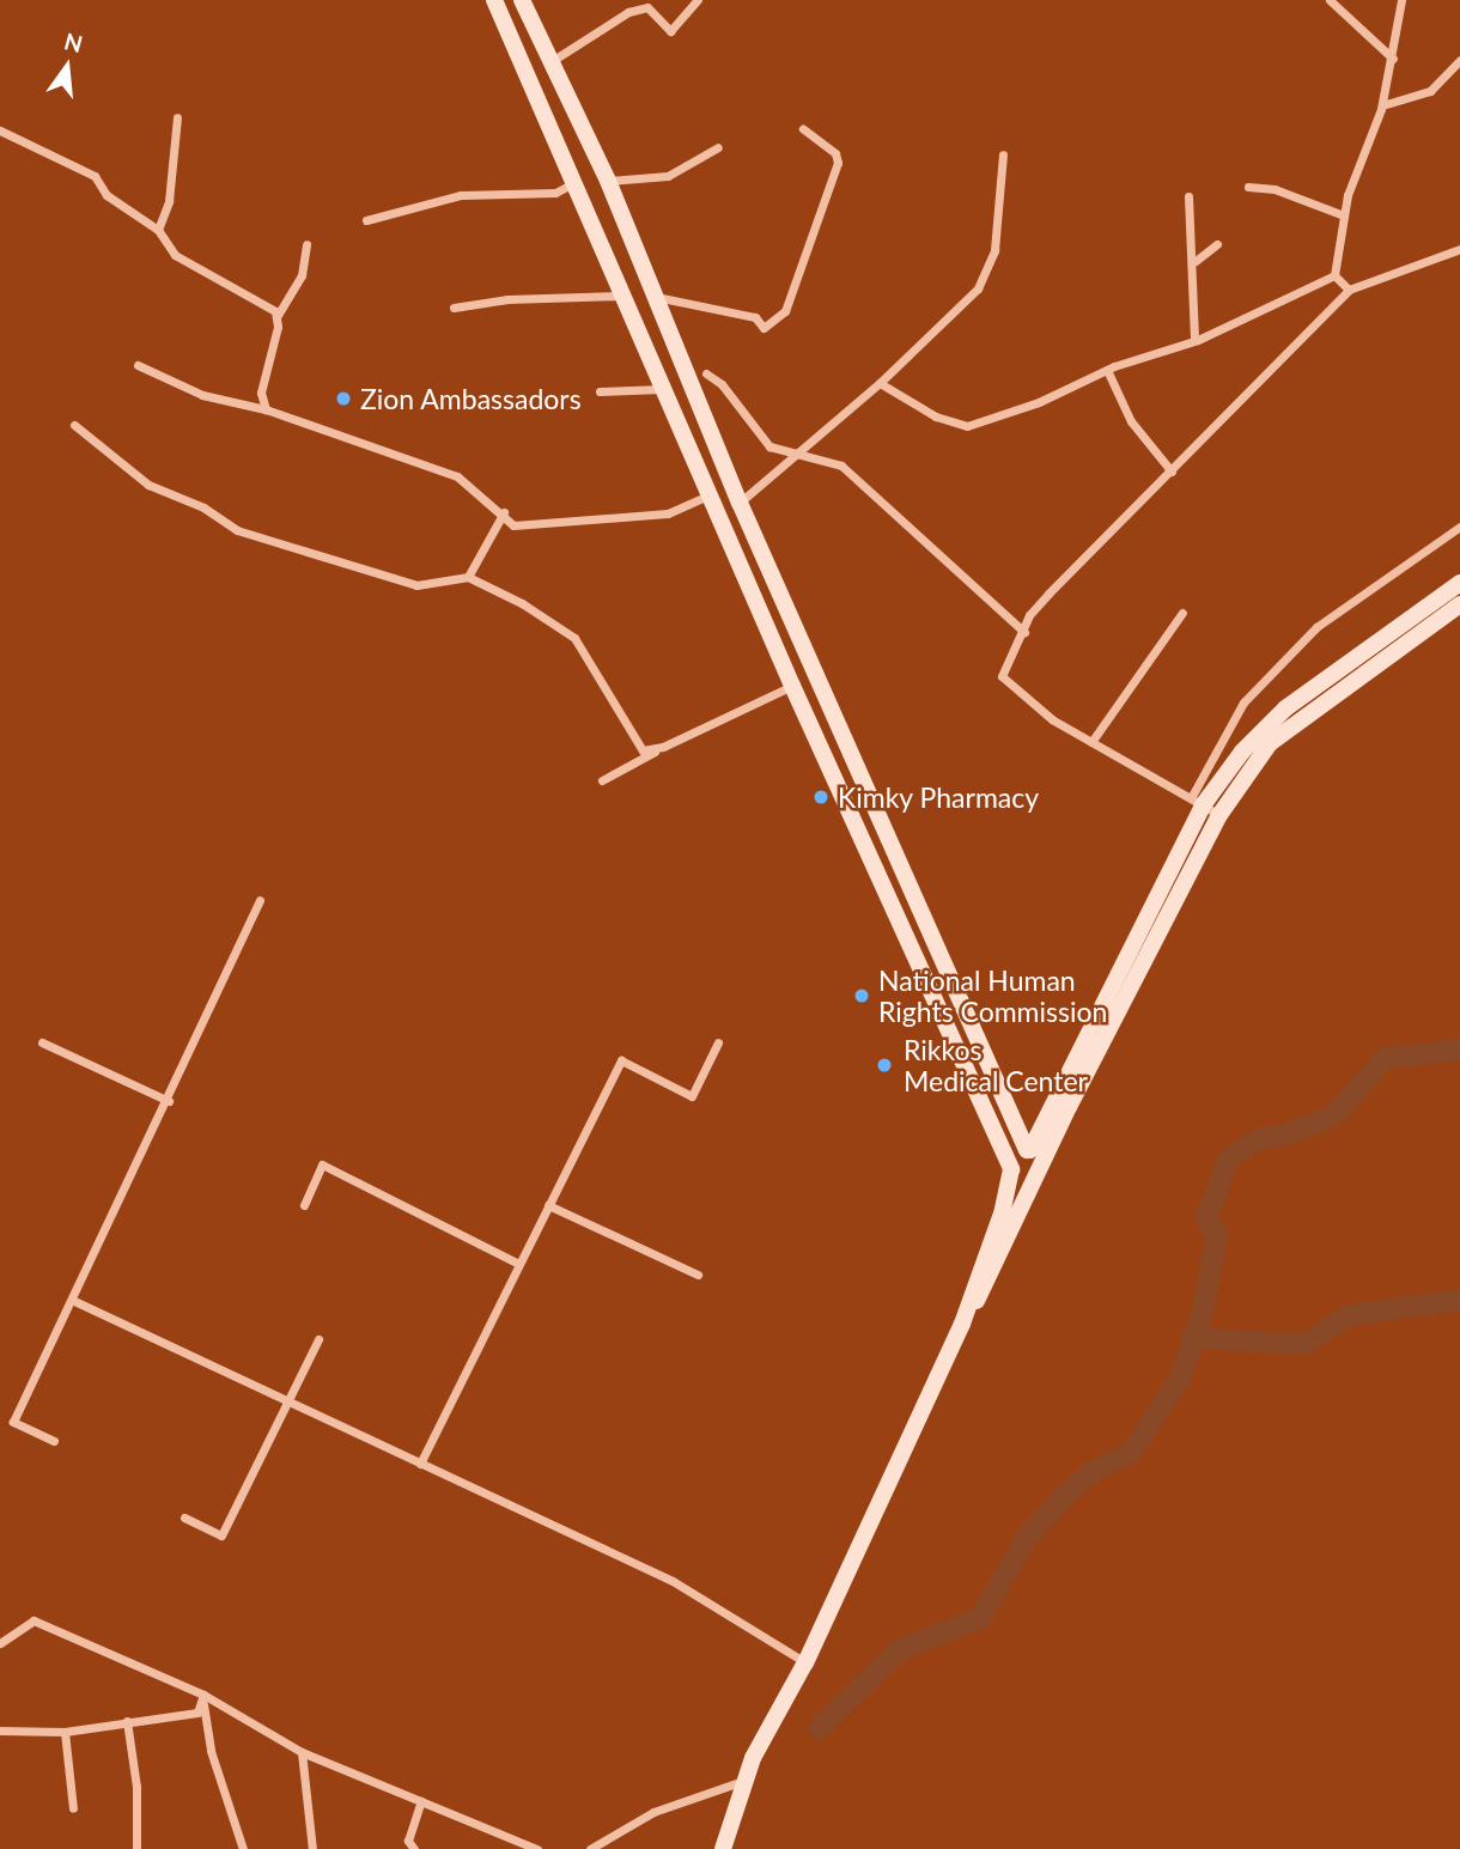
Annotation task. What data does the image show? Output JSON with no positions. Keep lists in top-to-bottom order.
{
  "places": [
    "Zion Ambassadors",
    "Kimky Pharmacy",
    "National Human Rights Commission",
    "Rikkos Medical Center"
  ],
  "north": "top"
}
